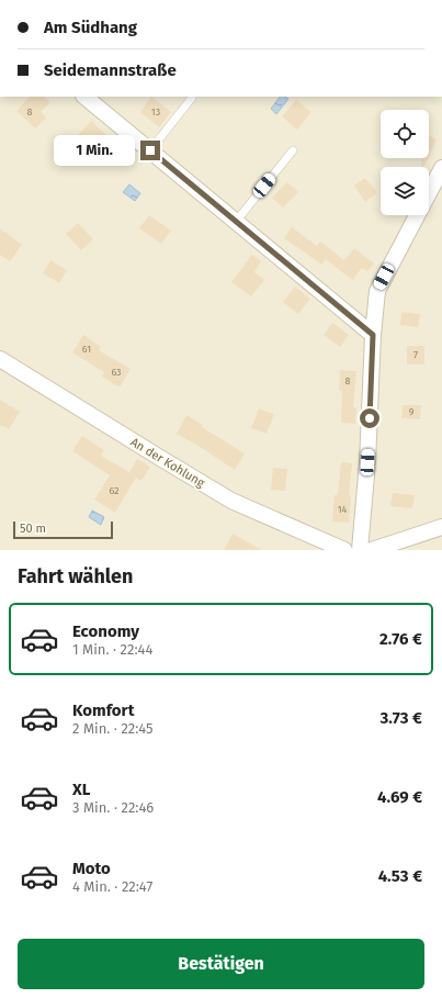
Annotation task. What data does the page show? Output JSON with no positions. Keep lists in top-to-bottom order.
{
  "streets": {
    "street": ["An der Kohlung"]
  },
  "house_numbers": [
    "8",
    "13",
    "61",
    "7",
    "63",
    "8",
    "9",
    "62",
    "14"
  ],
  "scale_bar": "50 m",
  "page": {
    "banner": ["Am Südhang", "Seidemannstraße"],
    "bubble": "1 Min.",
    "scale": "50 m",
    "heading": "Fahrt wählen",
    "list": [
      {
        "name": "Economy",
        "note": "1 Min. · 22:44",
        "value": "2.76 €"
      },
      {
        "name": "Komfort",
        "note": "2 Min. · 22:45",
        "value": "3.73 €"
      },
      {
        "name": "XL",
        "note": "3 Min. · 22:46",
        "value": "4.69 €"
      },
      {
        "name": "Moto",
        "note": "4 Min. · 22:47",
        "value": "4.53 €"
      }
    ],
    "buttons": "Bestätigen"
  }
}
